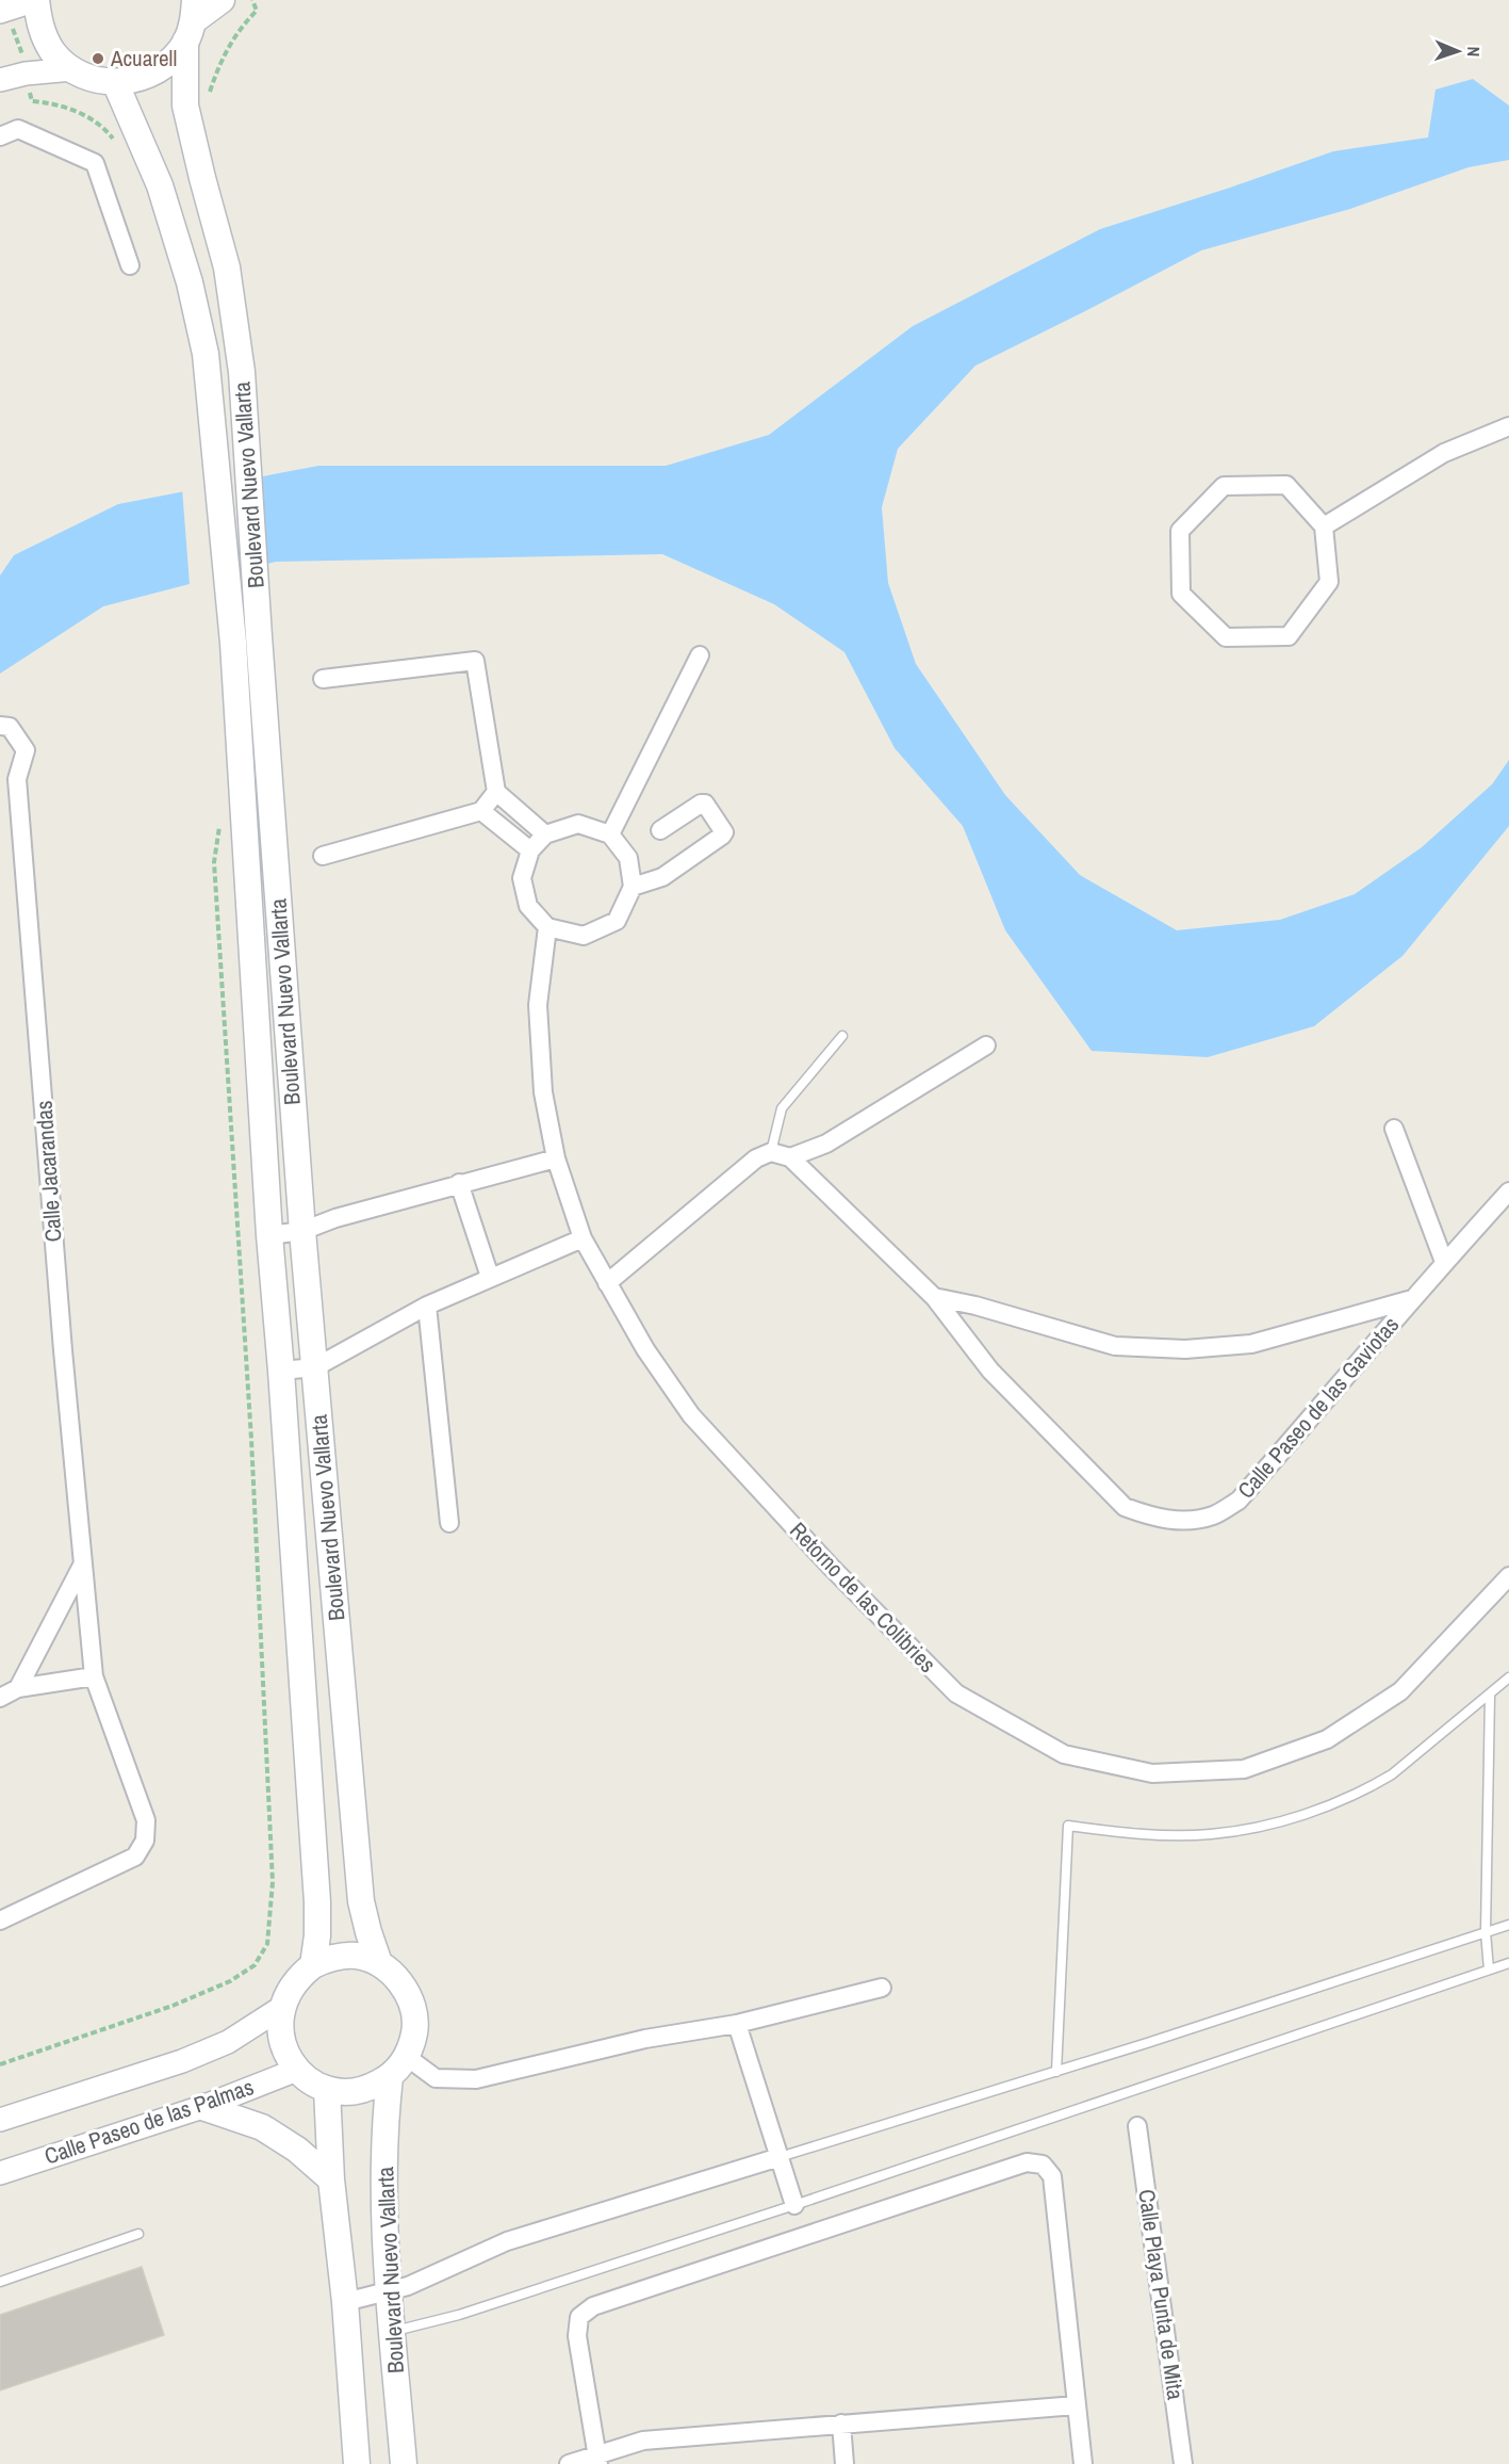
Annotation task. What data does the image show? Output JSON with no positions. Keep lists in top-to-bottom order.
{
  "streets": {
    "main road": ["Boulevard Nuevo Vallarta"],
    "street": [
      "Calle Jacarandas",
      "Calle Paseo de las Gaviotas",
      "Retorno de las Colibries",
      "Calle Paseo de las Palmas",
      "Calle Playa Punta de Mita"
    ]
  },
  "crossings": [
    ["Boulevard Nuevo Vallarta", "Calle Paseo de las Palmas"]
  ],
  "places": ["Acuarell"],
  "north": "right"
}
